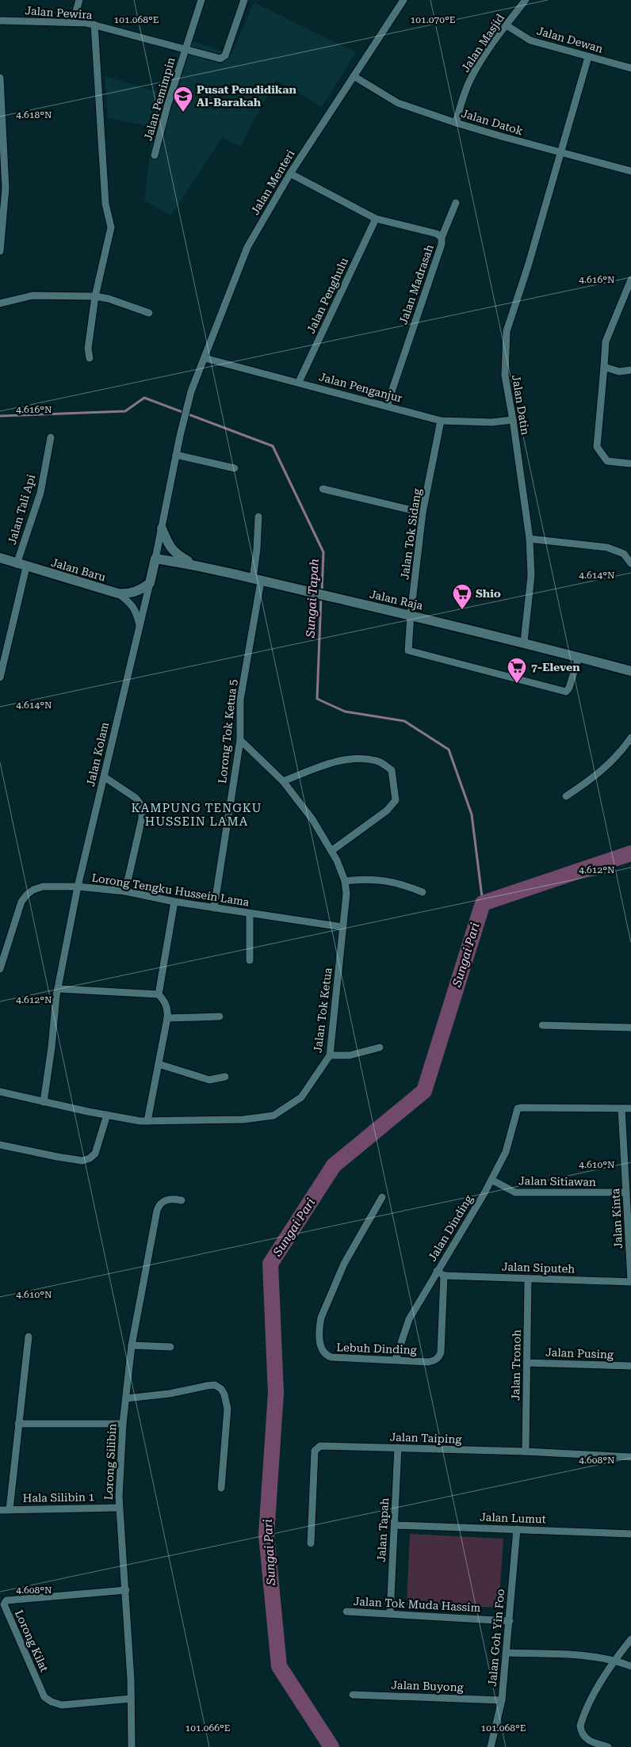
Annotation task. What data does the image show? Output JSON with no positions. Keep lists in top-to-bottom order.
{
  "streets": {
    "street": [
      "Jalan Pewira",
      "Jalan Dewan",
      "Jalan Masjid",
      "Jalan Pemimpin",
      "Jalan Datok",
      "Jalan Menteri",
      "Jalan Madrasah",
      "Jalan Penghulu",
      "Jalan Penganjur",
      "Jalan Datin",
      "Jalan Tali Api",
      "Jalan Tok Sidang",
      "Jalan Baru",
      "Jalan Raja",
      "Lorong Tok Ketua 5",
      "Jalan Kolam",
      "Lorong Tengku Hussein Lama",
      "Jalan Tok Ketua",
      "Jalan Sitiawan",
      "Jalan Kinta",
      "Jalan Dinding",
      "Jalan Siputeh",
      "Lebuh Dinding",
      "Jalan Pusing",
      "Jalan Tronoh",
      "Jalan Taiping",
      "Lorong Silibin",
      "Hala Silibin 1",
      "Jalan Lumut",
      "Jalan Tapah",
      "Jalan Tok Muda Hassim",
      "Jalan Goh Yin Foo",
      "Lorong Kilat",
      "Jalan Buyong"
    ]
  },
  "crossings": [
    ["Jalan Pewira", "Jalan Pemimpin"],
    ["Jalan Dewan", "Jalan Masjid"],
    ["Jalan Dewan", "Jalan Datin"],
    ["Jalan Masjid", "Jalan Datok"],
    ["Jalan Datok", "Jalan Menteri"],
    ["Jalan Datok", "Jalan Datin"],
    ["Jalan Menteri", "Jalan Madrasah"],
    ["Jalan Menteri", "Jalan Penganjur"],
    ["Jalan Menteri", "Jalan Kolam"],
    ["Jalan Madrasah", "Jalan Penghulu"],
    ["Jalan Madrasah", "Jalan Penganjur"],
    ["Jalan Penghulu", "Jalan Penganjur"],
    ["Jalan Penganjur", "Jalan Datin"],
    ["Jalan Penganjur", "Jalan Tok Sidang"],
    ["Jalan Datin", "Jalan Raja"],
    ["Jalan Tali Api", "Jalan Baru"],
    ["Jalan Tok Sidang", "Jalan Raja"],
    ["Jalan Baru", "Jalan Raja"],
    ["Jalan Baru", "Jalan Kolam"],
    ["Jalan Raja", "Lorong Tok Ketua 5"],
    ["Jalan Raja", "Jalan Kolam"],
    ["Lorong Tok Ketua 5", "Lorong Tengku Hussein Lama"],
    ["Lorong Tok Ketua 5", "Jalan Tok Ketua"],
    ["Jalan Kolam", "Lorong Tengku Hussein Lama"],
    ["Jalan Kolam", "Jalan Tok Ketua"],
    ["Lorong Tengku Hussein Lama", "Jalan Tok Ketua"],
    ["Jalan Sitiawan", "Jalan Kinta"],
    ["Jalan Sitiawan", "Jalan Dinding"],
    ["Jalan Kinta", "Jalan Dinding"],
    ["Jalan Kinta", "Jalan Siputeh"],
    ["Jalan Dinding", "Lebuh Dinding"],
    ["Jalan Siputeh", "Lebuh Dinding"],
    ["Jalan Siputeh", "Jalan Tronoh"],
    ["Jalan Pusing", "Jalan Tronoh"],
    ["Jalan Tronoh", "Jalan Taiping"],
    ["Jalan Taiping", "Jalan Tapah"],
    ["Lorong Silibin", "Hala Silibin 1"],
    ["Lorong Silibin", "Lorong Kilat"],
    ["Jalan Lumut", "Jalan Tapah"],
    ["Jalan Lumut", "Jalan Goh Yin Foo"],
    ["Jalan Tapah", "Jalan Tok Muda Hassim"],
    ["Jalan Tok Muda Hassim", "Jalan Goh Yin Foo"],
    ["Jalan Goh Yin Foo", "Jalan Buyong"]
  ],
  "districts": ["KAMPUNG TENGKU HUSSEIN LAMA"],
  "water": ["Sungai Tapah", "Sungai Pari"],
  "places": {
    "school or university": ["Pusat Pendidikan Al-Barakah"],
    "supermarket": ["Shio", "7-Eleven"]
  },
  "coordinates": [
    "101.068°E",
    "101.070°E",
    "4.618°N",
    "4.616°N",
    "4.614°N",
    "4.612°N",
    "4.610°N",
    "4.608°N",
    "101.066°E"
  ]
}
